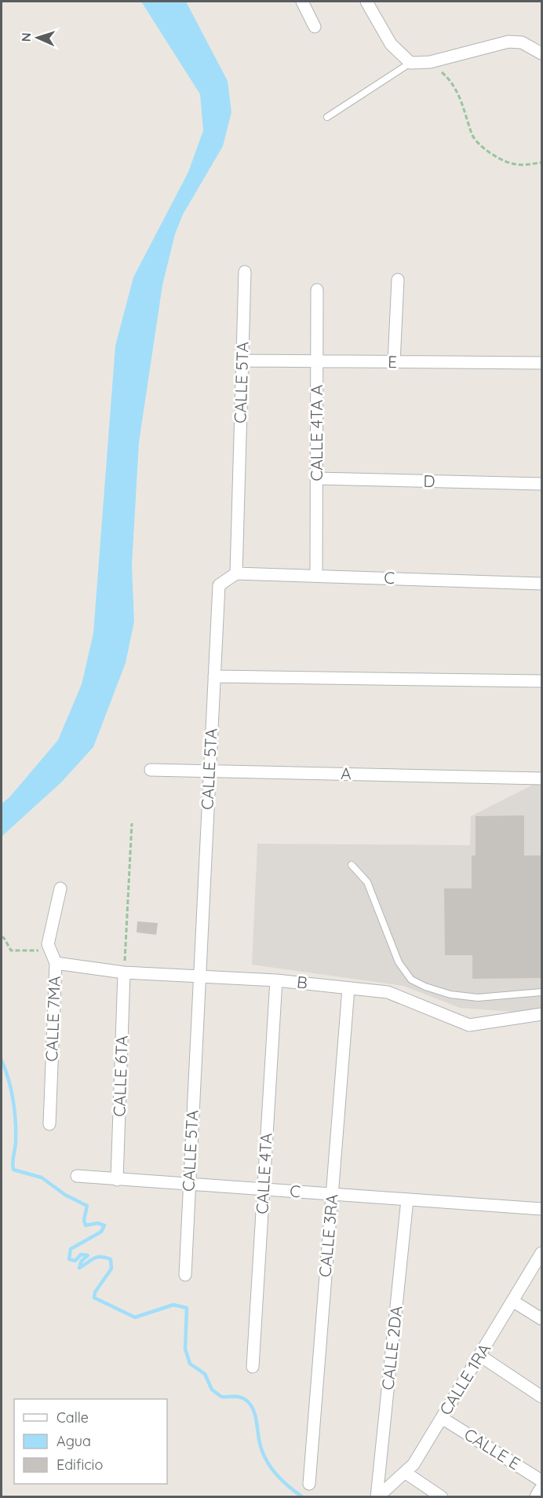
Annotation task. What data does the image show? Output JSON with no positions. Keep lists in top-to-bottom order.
{
  "streets": {
    "street": [
      "E",
      "CALLE 5TA",
      "CALLE 4TA A",
      "D",
      "C",
      "A",
      "B",
      "CALLE 7MA",
      "CALLE 6TA",
      "CALLE 4TA",
      "CALLE 3RA",
      "CALLE 2DA",
      "CALLE 1RA",
      "CALLE E"
    ]
  },
  "crossings": [
    ["E", "CALLE 5TA"],
    ["E", "CALLE 4TA A"],
    ["CALLE 5TA", "C"],
    ["CALLE 5TA", "A"],
    ["CALLE 5TA", "B"],
    ["CALLE 4TA A", "D"],
    ["CALLE 4TA A", "C"],
    ["C", "CALLE 6TA"],
    ["C", "CALLE 4TA"],
    ["C", "CALLE 3RA"],
    ["C", "CALLE 2DA"],
    ["B", "CALLE 7MA"],
    ["B", "CALLE 6TA"],
    ["B", "CALLE 4TA"],
    ["B", "CALLE 3RA"],
    ["CALLE 2DA", "CALLE 1RA"],
    ["CALLE 1RA", "CALLE E"]
  ],
  "legend": ["Calle", "Agua", "Edificio"],
  "north": "left"
}
